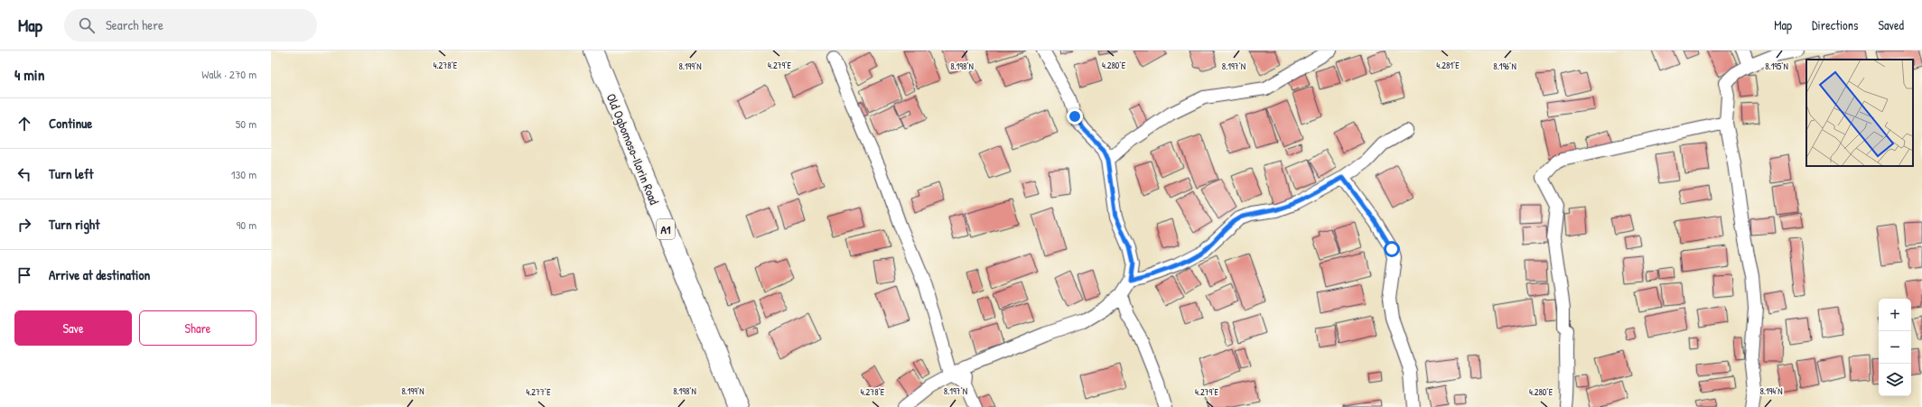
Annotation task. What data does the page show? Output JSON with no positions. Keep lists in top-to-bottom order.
{
  "streets": {
    "highway": ["Old Ogbomoso-Ilorin Road", "A1"]
  },
  "page": {
    "header": "Map",
    "search": "Search here",
    "nav": ["Map", "Directions", "Saved"],
    "heading": ["4 min", "Walk · 270 m"],
    "list": [
      ["Continue", "50 m"],
      ["Turn left", "130 m"],
      ["Turn right", "90 m"],
      "Arrive at destination"
    ],
    "map_buttons": ["+", "−"],
    "buttons": ["Save", "Share"]
  },
  "coordinates": [
    "4.280°E",
    "4.278°E",
    "4.279°E",
    "4.281°E",
    "8.199°N",
    "8.198°N",
    "8.197°N",
    "8.196°N",
    "8.195°N",
    "8.194°N",
    "4.277°E"
  ]
}
